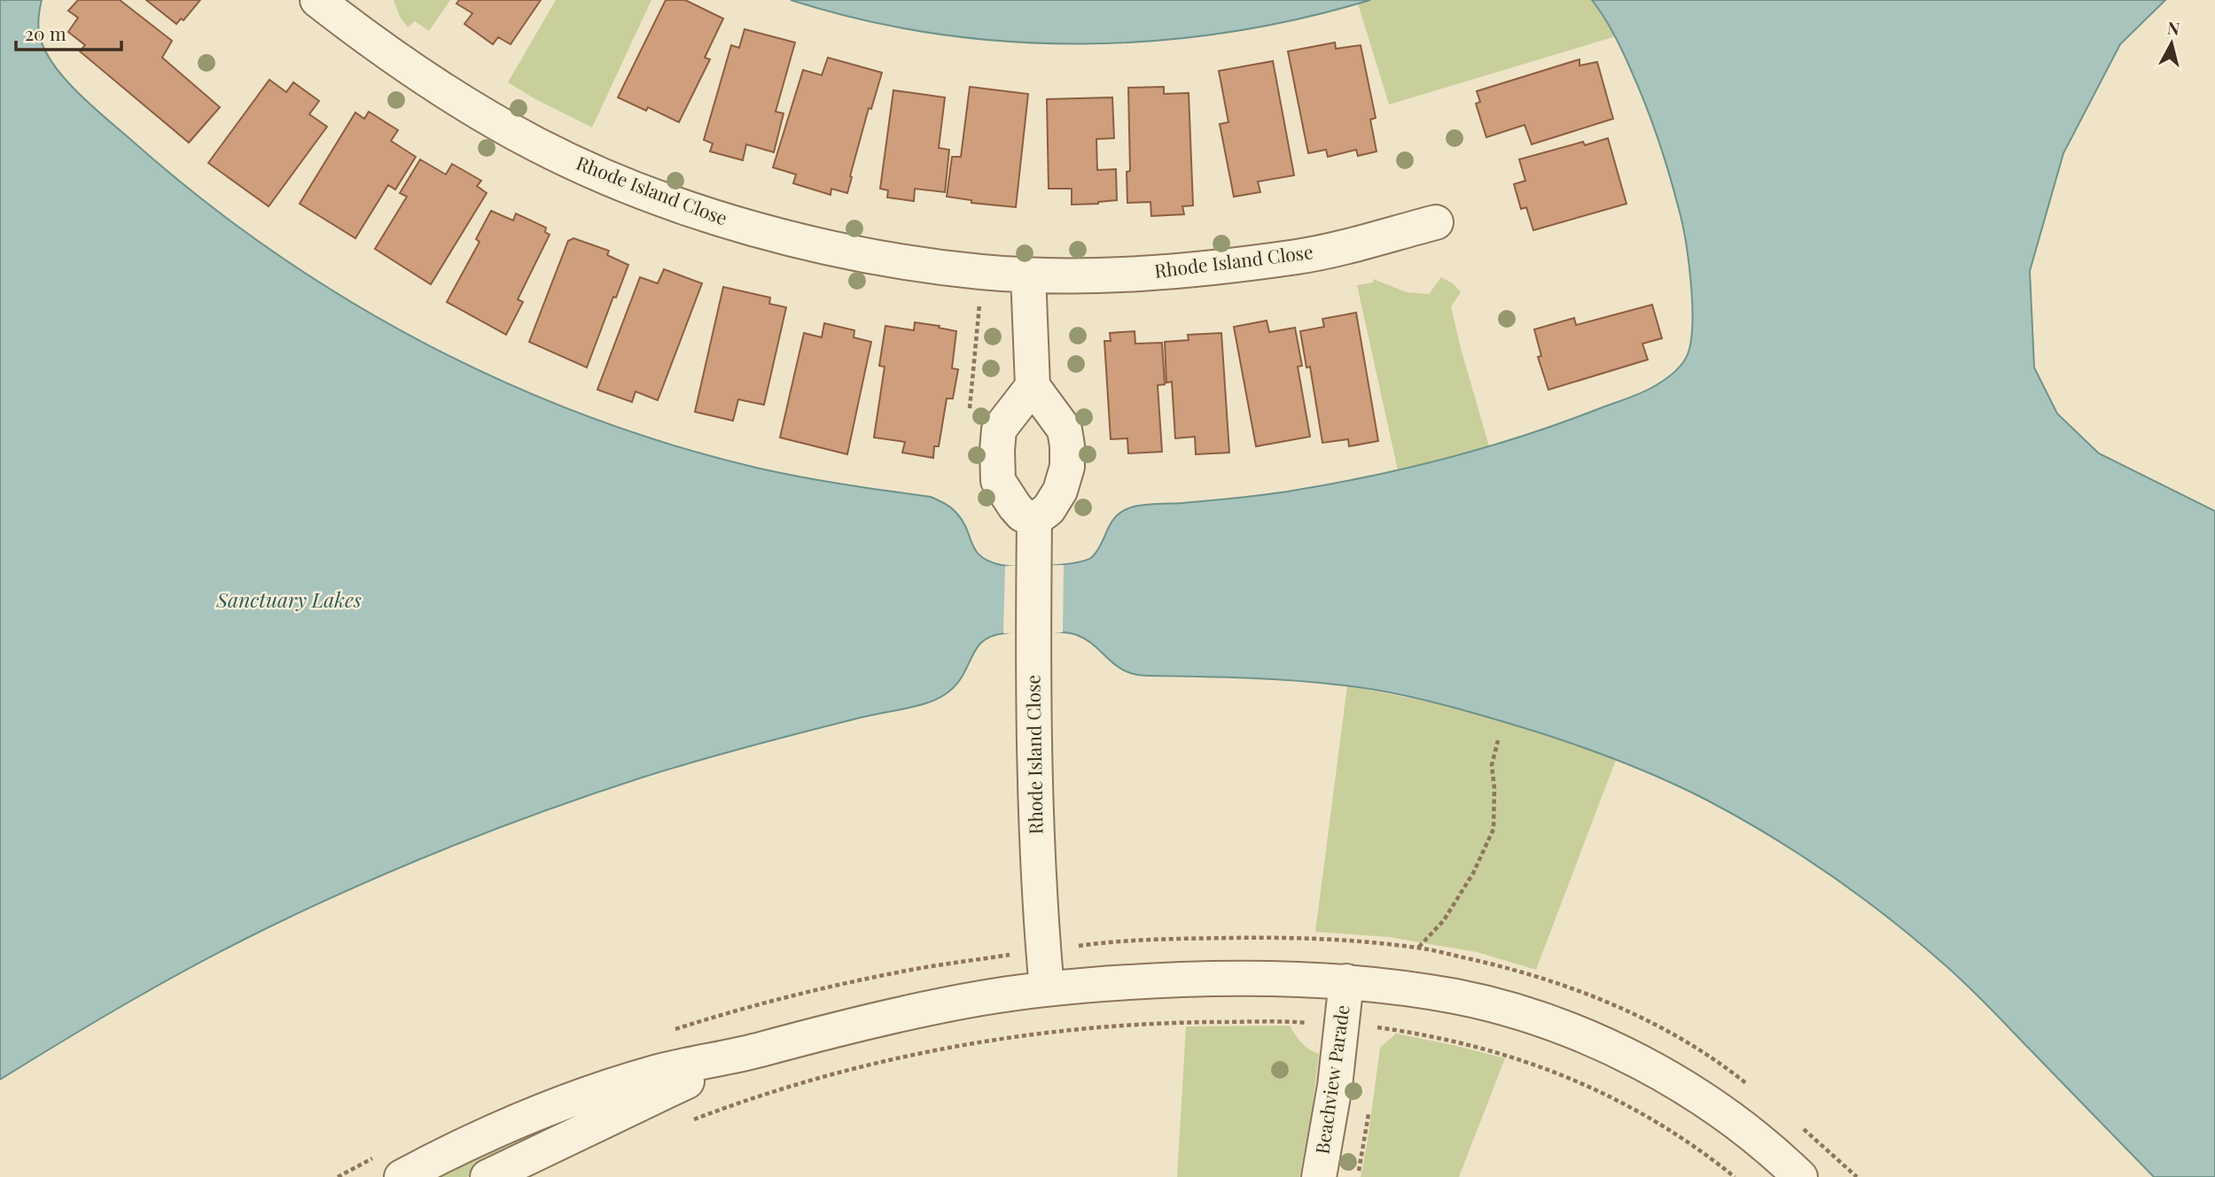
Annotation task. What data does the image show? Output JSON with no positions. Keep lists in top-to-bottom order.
{
  "streets": {
    "street": ["Rhode Island Close", "Beachview Parade"]
  },
  "water": ["Sanctuary Lakes"],
  "scale_bar": "20 m",
  "north": "top"
}
